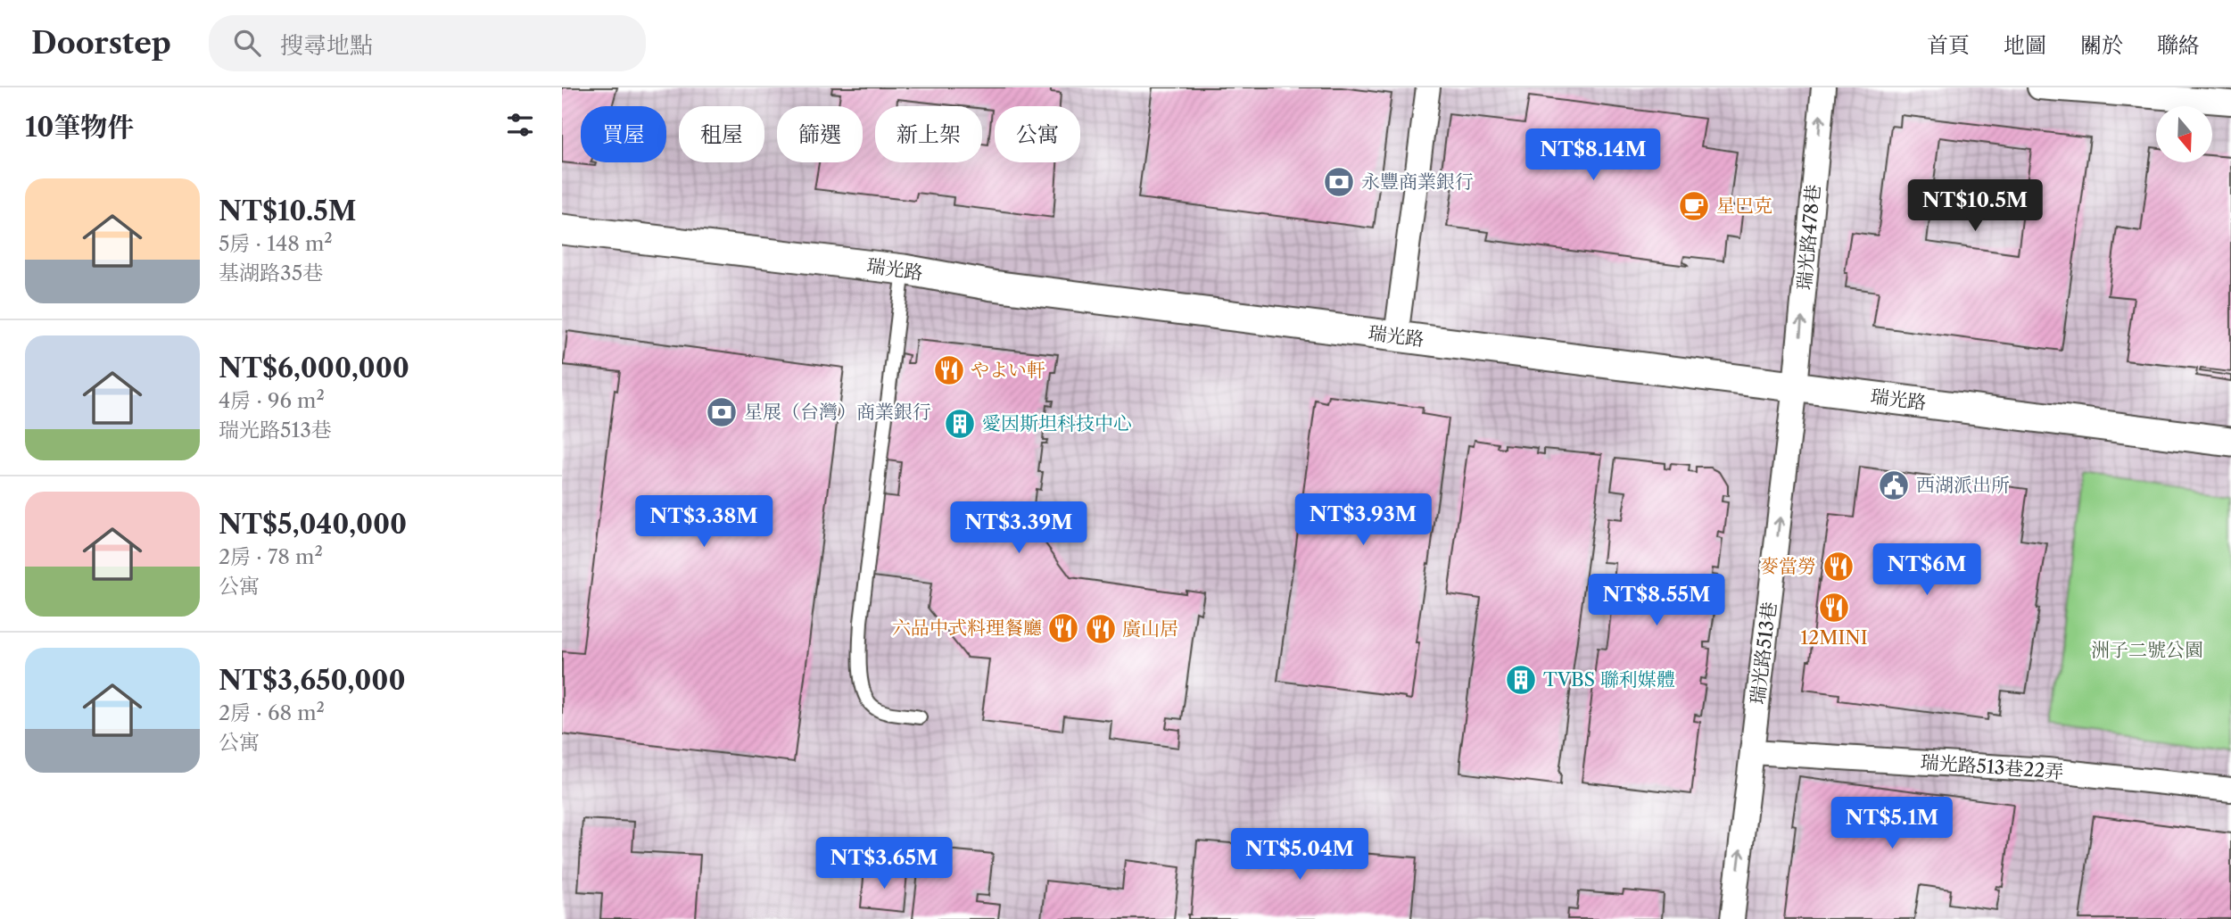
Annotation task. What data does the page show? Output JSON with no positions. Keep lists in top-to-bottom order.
{
  "streets": {
    "street": [
      "瑞光路478巷",
      "瑞光路",
      "瑞光路513巷",
      "瑞光路513巷22弄"
    ]
  },
  "crossings": [
    ["瑞光路478巷", "瑞光路"],
    ["瑞光路478巷", "瑞光路513巷"],
    ["瑞光路", "瑞光路513巷"],
    ["瑞光路513巷", "瑞光路513巷22弄"]
  ],
  "one_way": ["瑞光路478巷", "瑞光路513巷"],
  "parks": ["洲子二號公園"],
  "places": {
    "bank": ["永豐商業銀行", "星展（台灣）商業銀行"],
    "cafe": ["星巴克"],
    "restaurant": [
      "やよい軒",
      "麥當勞",
      "12MINI",
      "六品中式料理餐廳",
      "廣山居"
    ],
    "building": ["愛因斯坦科技中心", "TVBS 聯利媒體"],
    "public building": ["西湖派出所"]
  },
  "north": "bottom",
  "page": {
    "header": "Doorstep",
    "search": "搜尋地點",
    "nav": [
      "首頁",
      "地圖",
      "關於",
      "聯絡"
    ],
    "heading": "10筆物件",
    "chip": [
      "買屋",
      "租屋",
      "篩選",
      "新上架",
      "公寓"
    ],
    "price": [
      "NT$8.14M",
      "NT$10.5M",
      "NT$3.93M",
      "NT$3.38M",
      "NT$3.39M",
      "NT$6M",
      "NT$8.55M",
      "NT$5.1M",
      "NT$5.04M",
      "NT$3.65M"
    ],
    "list": [
      {
        "name": "NT$10.5M",
        "note": "5房 · 148 m² · 基湖路35巷"
      },
      {
        "name": "NT$6,000,000",
        "note": "4房 · 96 m² · 瑞光路513巷"
      },
      {
        "name": "NT$5,040,000",
        "note": "2房 · 78 m² · 公寓"
      },
      {
        "name": "NT$3,650,000",
        "note": "2房 · 68 m² · 公寓"
      }
    ]
  }
}
